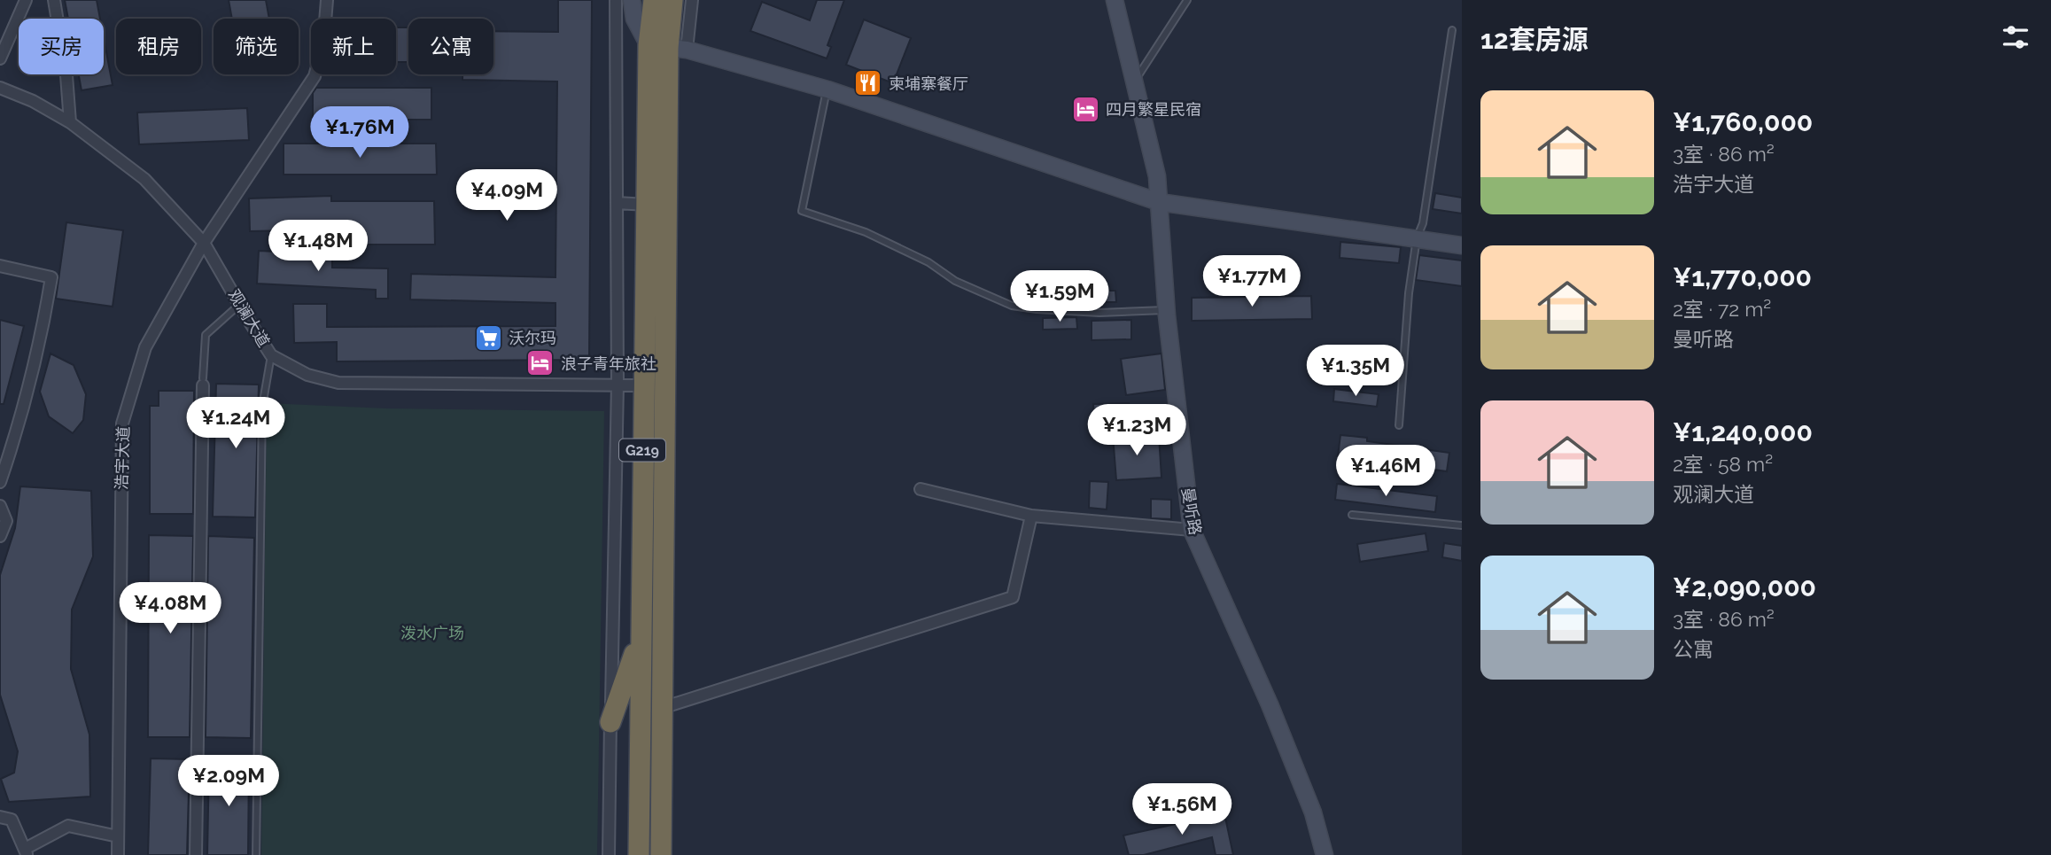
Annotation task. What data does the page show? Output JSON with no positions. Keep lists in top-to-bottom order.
{
  "streets": {
    "highway": ["G219"],
    "street": ["观澜大道", "浩宇大道", "曼听路"]
  },
  "crossings": [
    ["观澜大道", "G219"],
    ["观澜大道", "浩宇大道"]
  ],
  "parks": ["泼水广场"],
  "places": {
    "restaurant": ["柬埔寨餐厅"],
    "hotel": ["四月繁星民宿", "浪子青年旅社"],
    "supermarket": ["沃尔玛"]
  },
  "page": {
    "heading": "12套房源",
    "chip": [
      "买房",
      "租房",
      "筛选",
      "新上",
      "公寓"
    ],
    "list": [
      {
        "name": "¥1,760,000",
        "note": "3室 · 86 m² · 浩宇大道"
      },
      {
        "name": "¥1,770,000",
        "note": "2室 · 72 m² · 曼听路"
      },
      {
        "name": "¥1,240,000",
        "note": "2室 · 58 m² · 观澜大道"
      },
      {
        "name": "¥2,090,000",
        "note": "3室 · 86 m² · 公寓"
      }
    ],
    "price": [
      "¥1.76M",
      "¥4.09M",
      "¥1.48M",
      "¥1.77M",
      "¥1.59M",
      "¥1.35M",
      "¥1.24M",
      "¥1.23M",
      "¥1.46M",
      "¥4.08M",
      "¥2.09M",
      "¥1.56M"
    ]
  }
}
